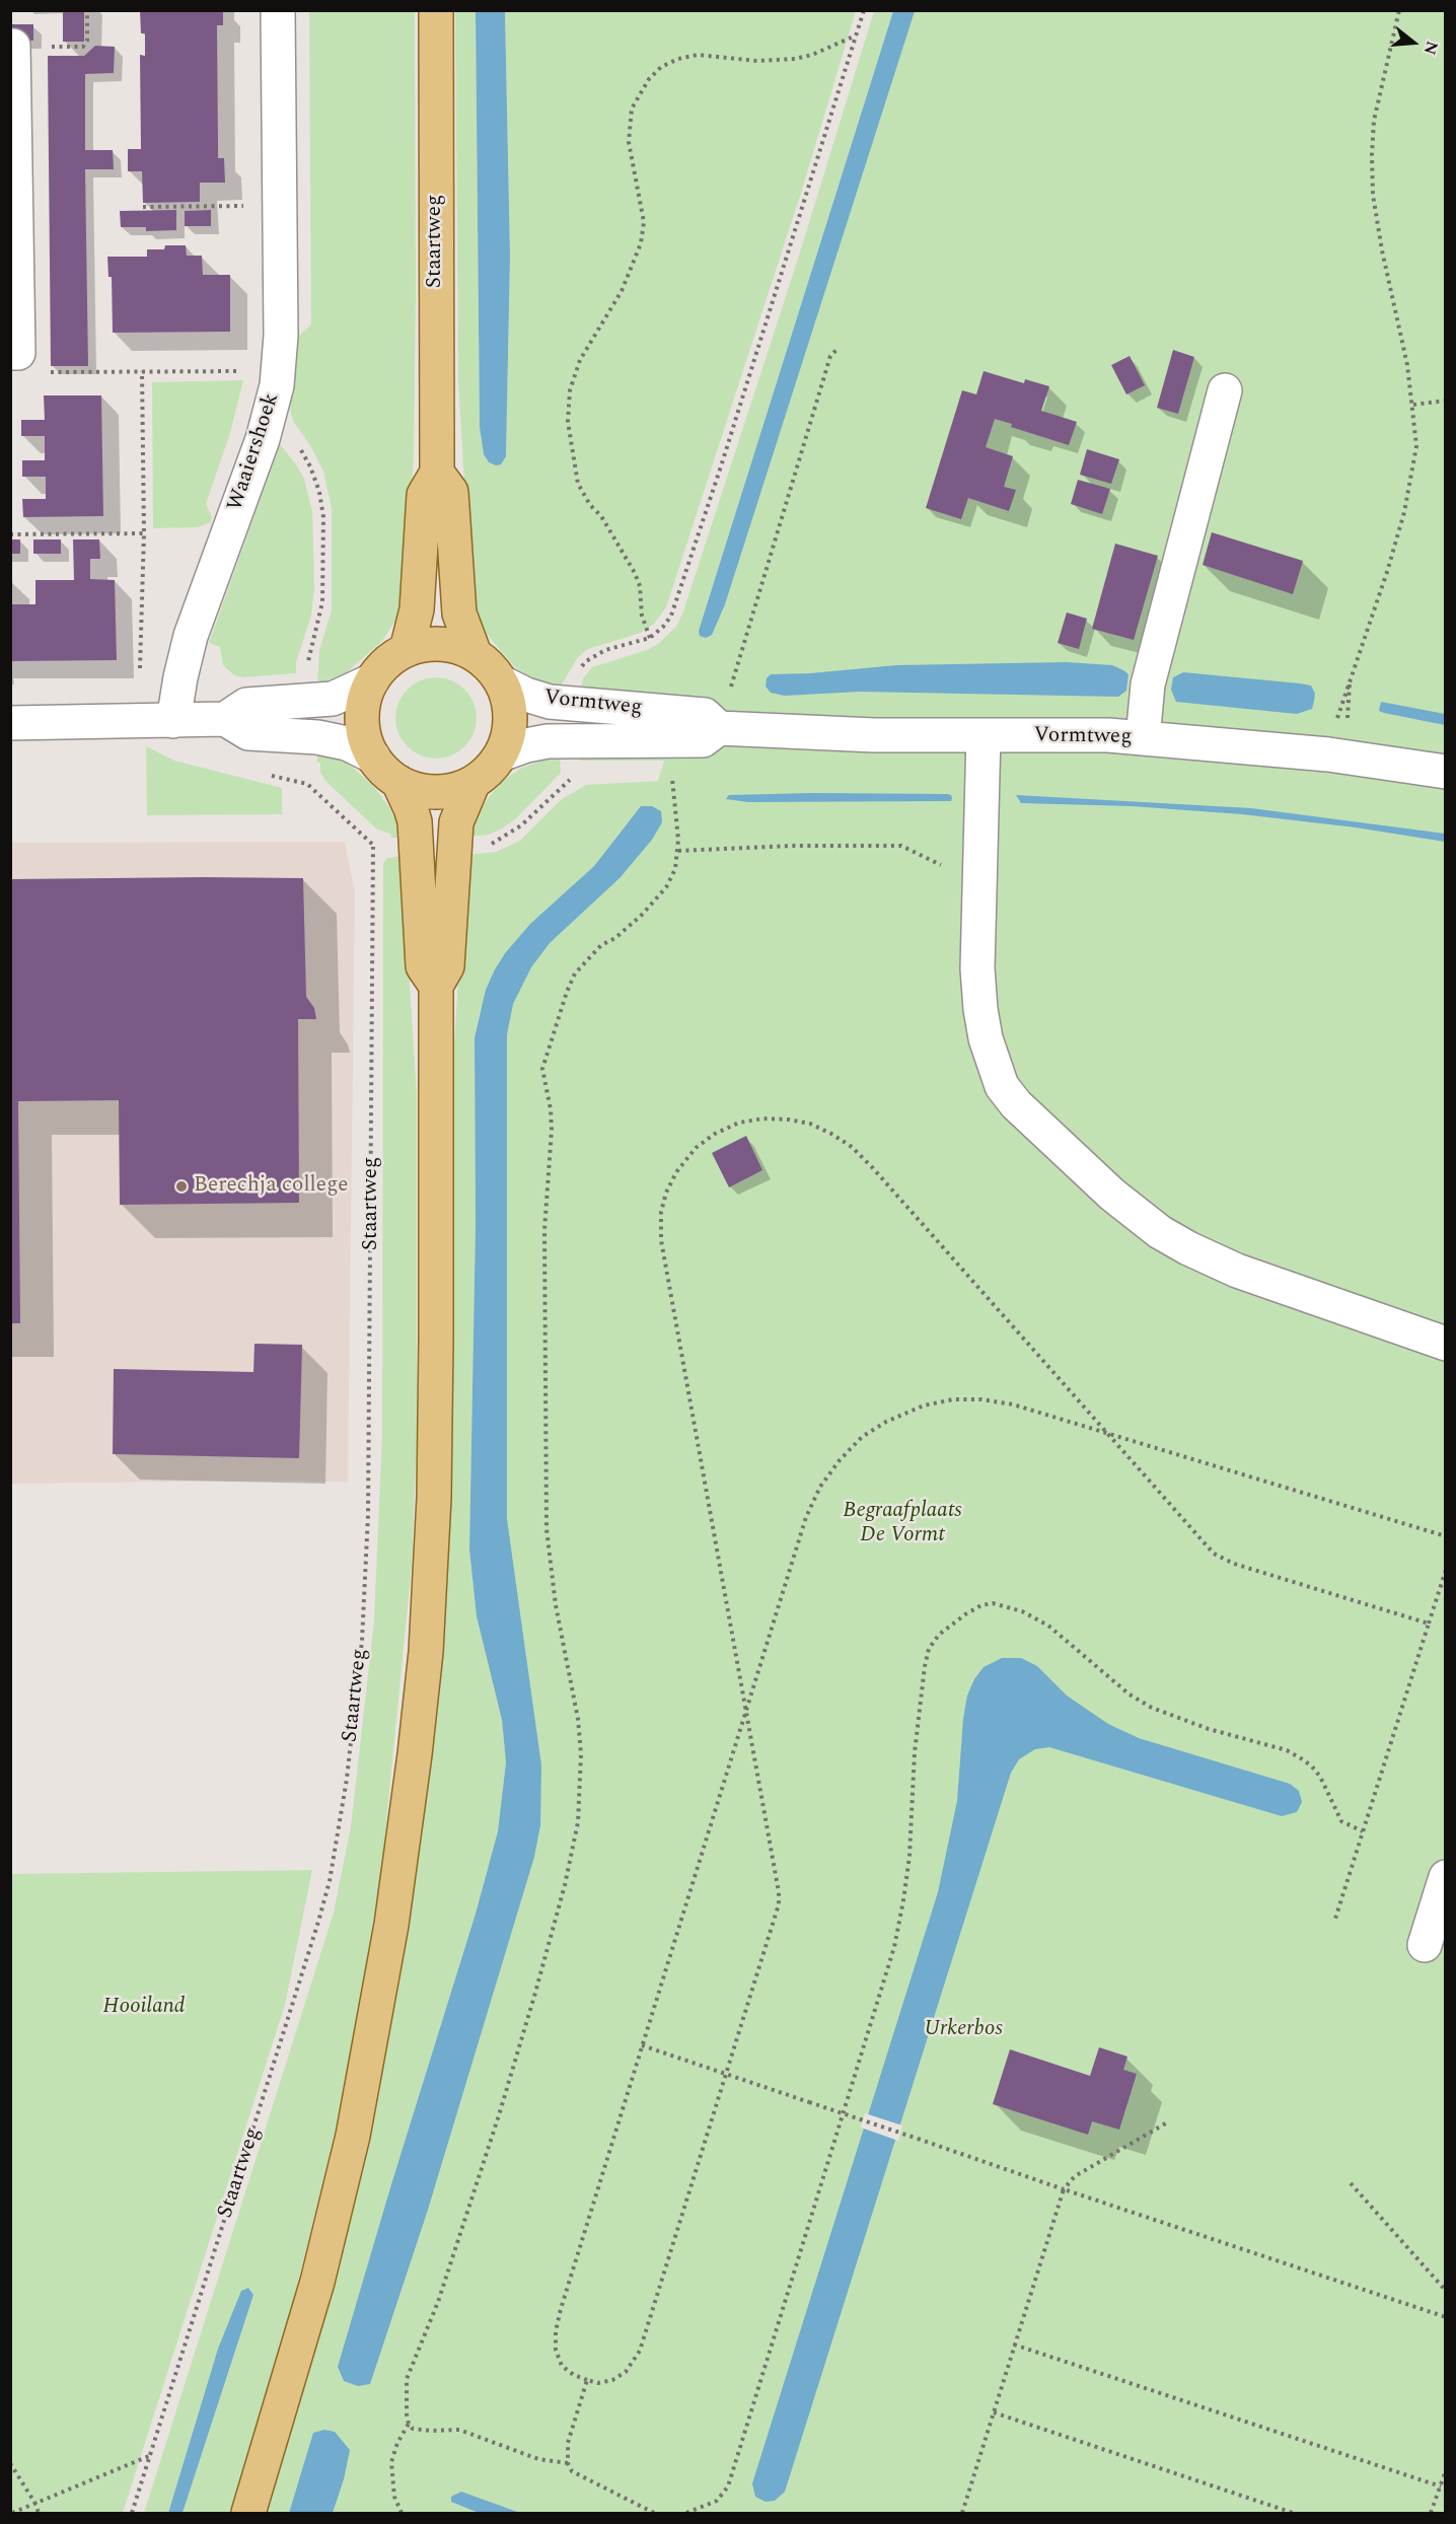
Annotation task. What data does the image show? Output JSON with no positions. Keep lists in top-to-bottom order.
{
  "streets": {
    "main road": ["Staartweg"],
    "street": ["Waaiershoek", "Vormtweg"]
  },
  "crossings": [
    ["Staartweg", "Vormtweg"]
  ],
  "parks": ["Begraafplaats De Vormt", "Hooiland", "Urkerbos"],
  "places": ["Berechja college"],
  "north": "right"
}
